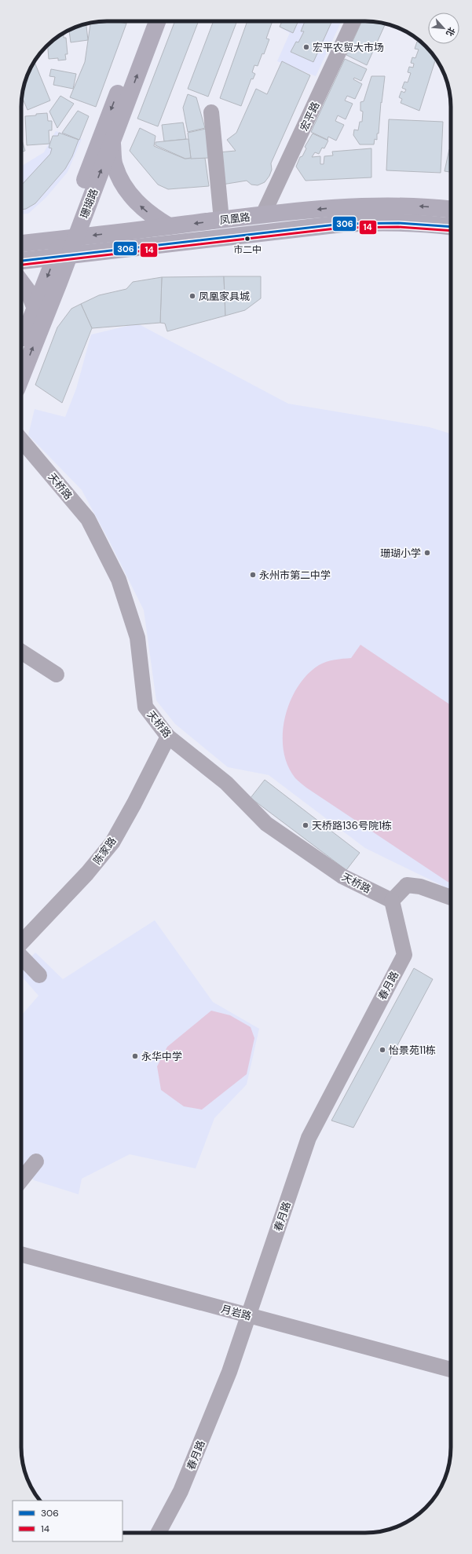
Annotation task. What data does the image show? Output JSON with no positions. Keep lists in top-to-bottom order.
{
  "streets": {
    "main road": ["珊瑚路", "凤凰路"],
    "street": [
      "宏平路",
      "天桥路",
      "陈家路",
      "春月路",
      "月岩路"
    ]
  },
  "crossings": [
    ["宏平路", "凤凰路"],
    ["珊瑚路", "凤凰路"],
    ["天桥路", "陈家路"],
    ["天桥路", "春月路"],
    ["春月路", "月岩路"]
  ],
  "places": [
    "宏平农贸大市场",
    "市二中",
    "凤凰家具城",
    "珊瑚小学",
    "永州市第二中学",
    "天桥路136号院1栋",
    "怡景苑11栋",
    "永华中学"
  ],
  "lines": ["transit line 306", "transit line 14"],
  "legend": ["306", "14"],
  "north": "bottom right"
}
